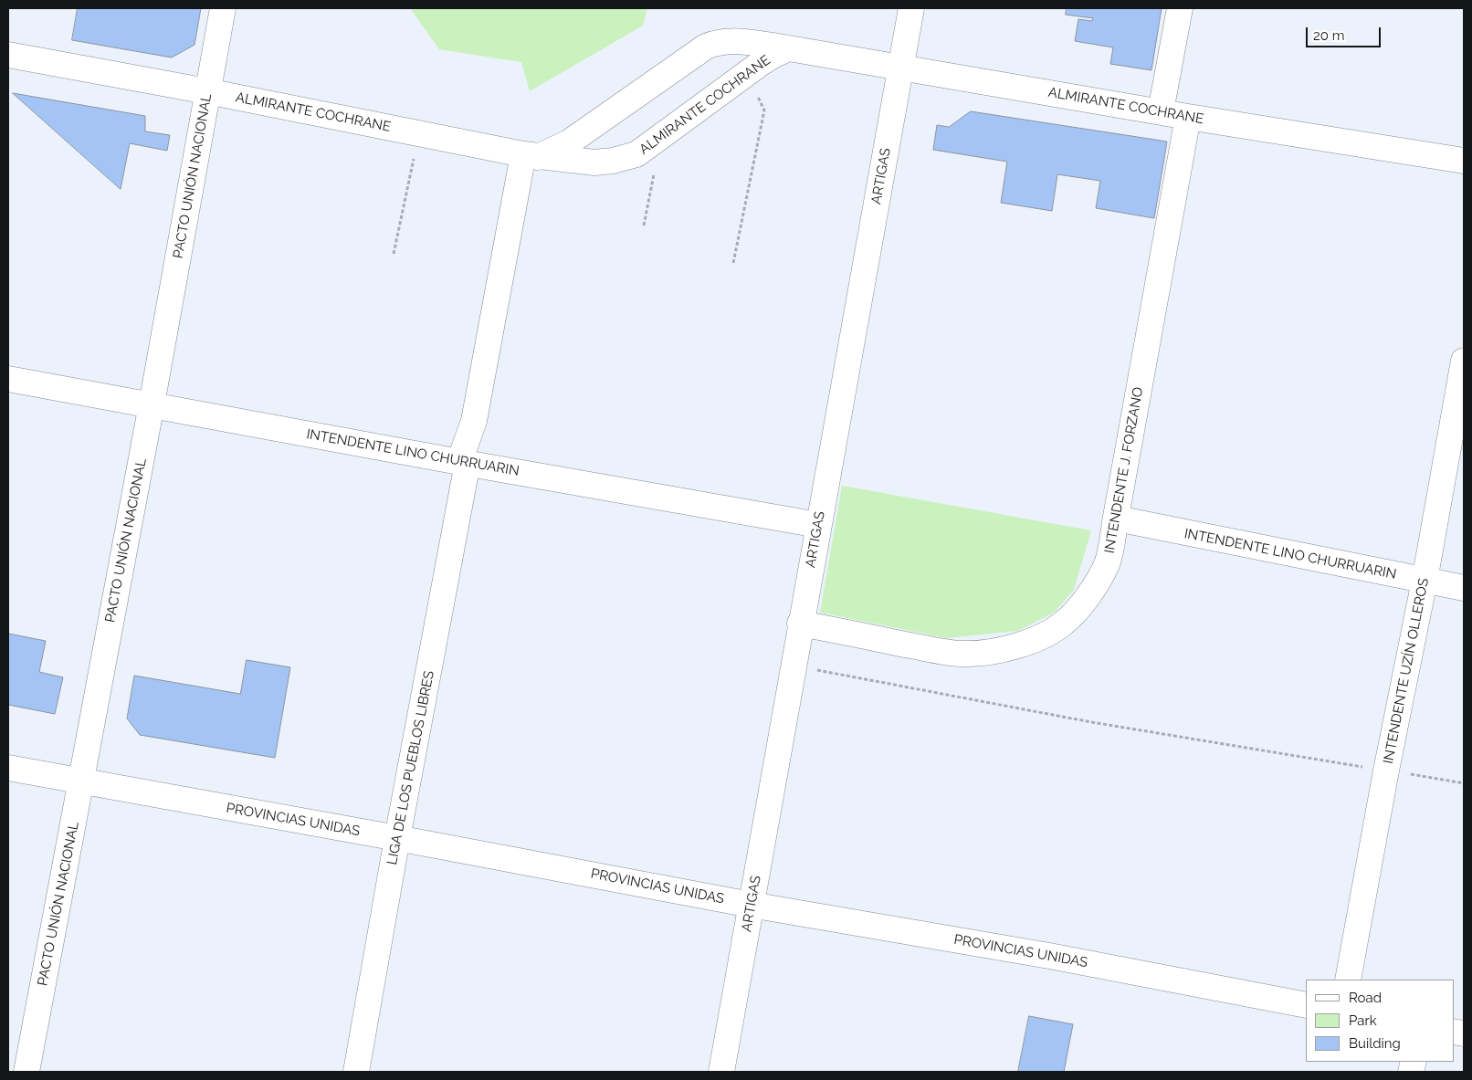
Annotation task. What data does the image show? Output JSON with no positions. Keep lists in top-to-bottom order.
{
  "streets": {
    "street": [
      "ALMIRANTE COCHRANE",
      "PACTO UNIÓN NACIONAL",
      "ARTIGAS",
      "INTENDENTE LINO CHURRUARIN",
      "INTENDENTE J. FORZANO",
      "INTENDENTE UZÍN OLLEROS",
      "LIGA DE LOS PUEBLOS LIBRES",
      "PROVINCIAS UNIDAS"
    ]
  },
  "crossings": [
    ["ALMIRANTE COCHRANE", "PACTO UNIÓN NACIONAL"],
    ["ALMIRANTE COCHRANE", "ARTIGAS"],
    ["ALMIRANTE COCHRANE", "INTENDENTE J. FORZANO"],
    ["ALMIRANTE COCHRANE", "LIGA DE LOS PUEBLOS LIBRES"],
    ["PACTO UNIÓN NACIONAL", "INTENDENTE LINO CHURRUARIN"],
    ["PACTO UNIÓN NACIONAL", "PROVINCIAS UNIDAS"],
    ["ARTIGAS", "INTENDENTE LINO CHURRUARIN"],
    ["ARTIGAS", "INTENDENTE J. FORZANO"],
    ["ARTIGAS", "PROVINCIAS UNIDAS"],
    ["INTENDENTE LINO CHURRUARIN", "INTENDENTE J. FORZANO"],
    ["INTENDENTE LINO CHURRUARIN", "INTENDENTE UZÍN OLLEROS"],
    ["INTENDENTE LINO CHURRUARIN", "LIGA DE LOS PUEBLOS LIBRES"],
    ["LIGA DE LOS PUEBLOS LIBRES", "PROVINCIAS UNIDAS"]
  ],
  "legend": ["Road", "Park", "Building"],
  "scale_bar": "20 m"
}
